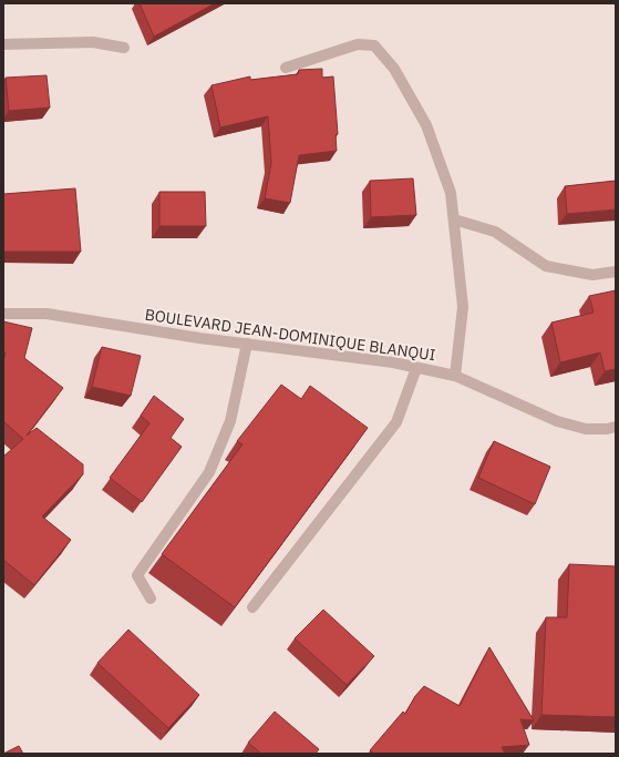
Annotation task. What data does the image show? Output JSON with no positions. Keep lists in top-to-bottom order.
{
  "streets": {
    "street": ["BOULEVARD JEAN-DOMINIQUE BLANQUI"]
  }
}
